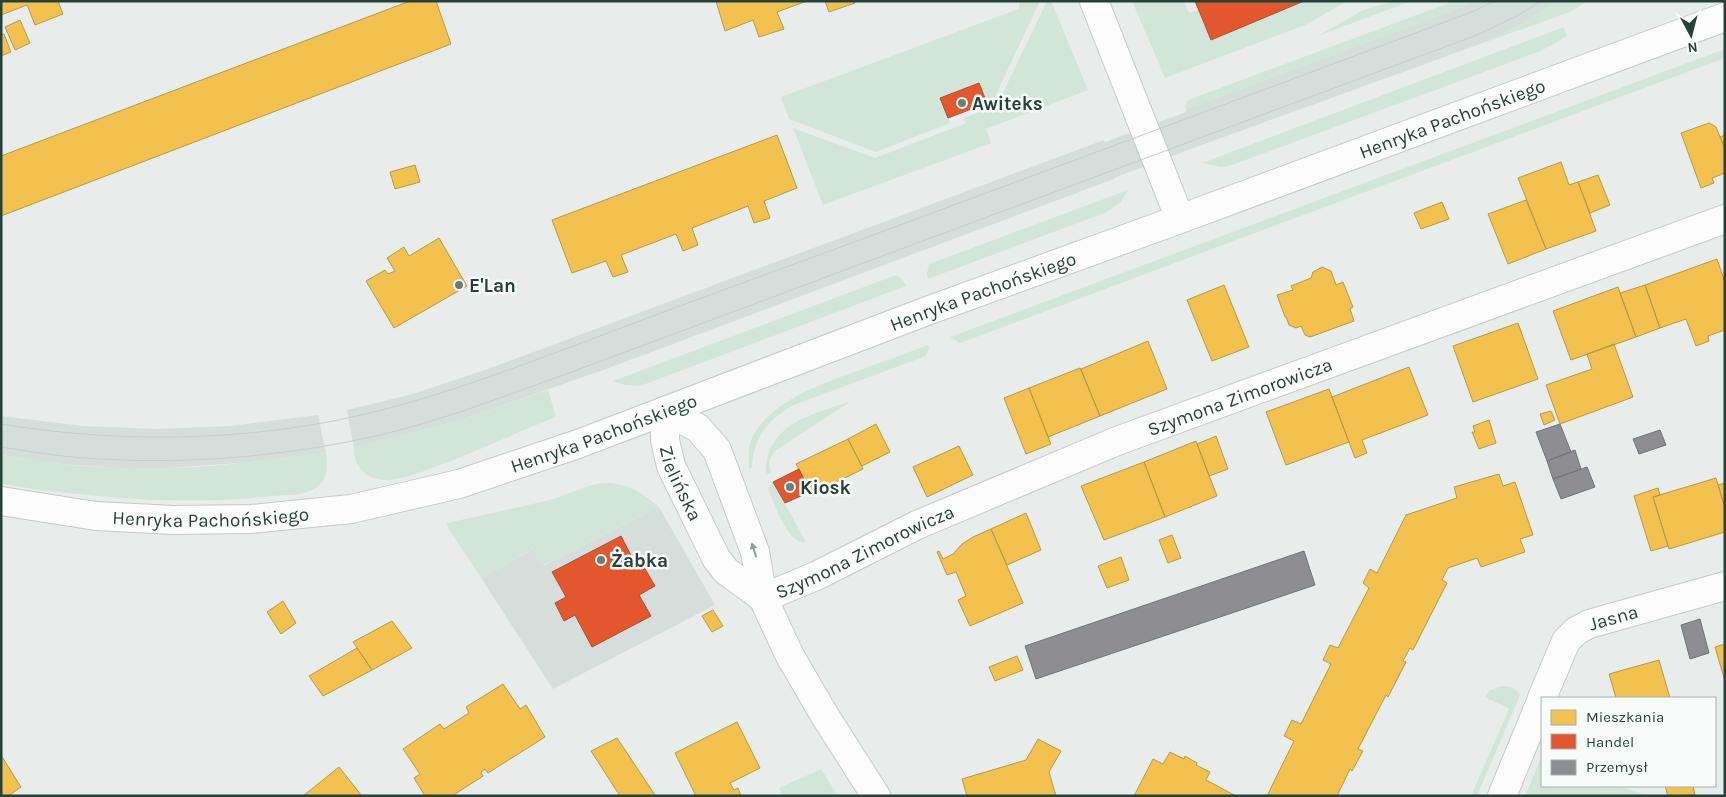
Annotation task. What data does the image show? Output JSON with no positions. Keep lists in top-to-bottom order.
{
  "streets": {
    "street": [
      "Henryka Pachońskiego",
      "Szymona Zimorowicza",
      "Zielińska",
      "Jasna"
    ]
  },
  "crossings": [
    ["Henryka Pachońskiego", "Zielińska"],
    ["Szymona Zimorowicza", "Zielińska"]
  ],
  "places": [
    "Awiteks",
    "E'Lan",
    "Kiosk",
    "Żabka"
  ],
  "legend": ["Mieszkania", "Handel", "Przemysł"],
  "north": "bottom"
}
